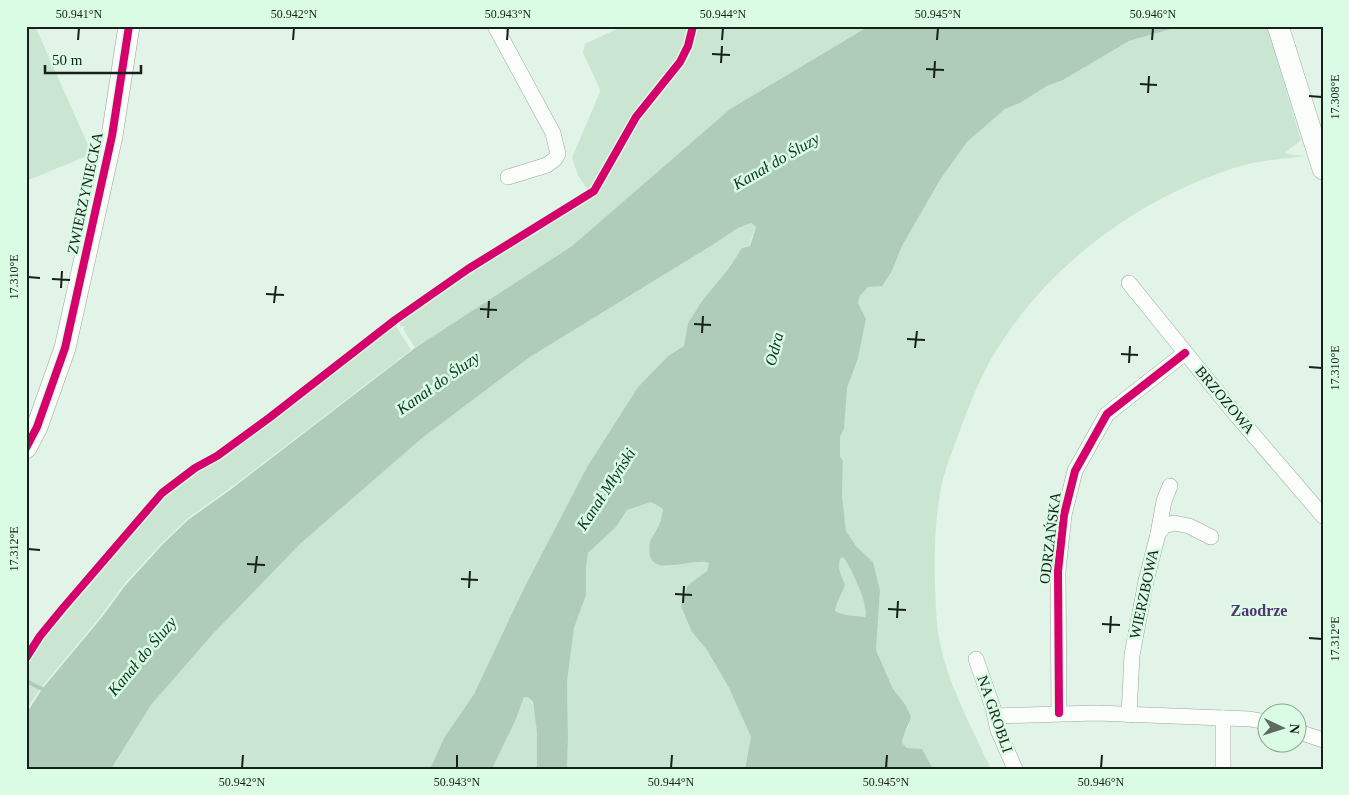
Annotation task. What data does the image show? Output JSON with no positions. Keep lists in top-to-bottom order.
{
  "streets": {
    "street": [
      "ZWIERZYNIECKA",
      "BRZOZOWA",
      "ODRZAŃSKA",
      "WIERZBOWA",
      "NA GROBLI"
    ]
  },
  "crossings": [
    ["BRZOZOWA", "ODRZAŃSKA"]
  ],
  "districts": ["Zaodrze"],
  "water": ["Kanał do Śluzy", "Odra", "Kanał Młyński"],
  "scale_bar": "50 m",
  "north": "right",
  "coordinates": [
    "50.941°N",
    "50.942°N",
    "50.943°N",
    "50.944°N",
    "50.945°N",
    "50.946°N",
    "17.308°E",
    "17.310°E",
    "17.312°E"
  ]
}
